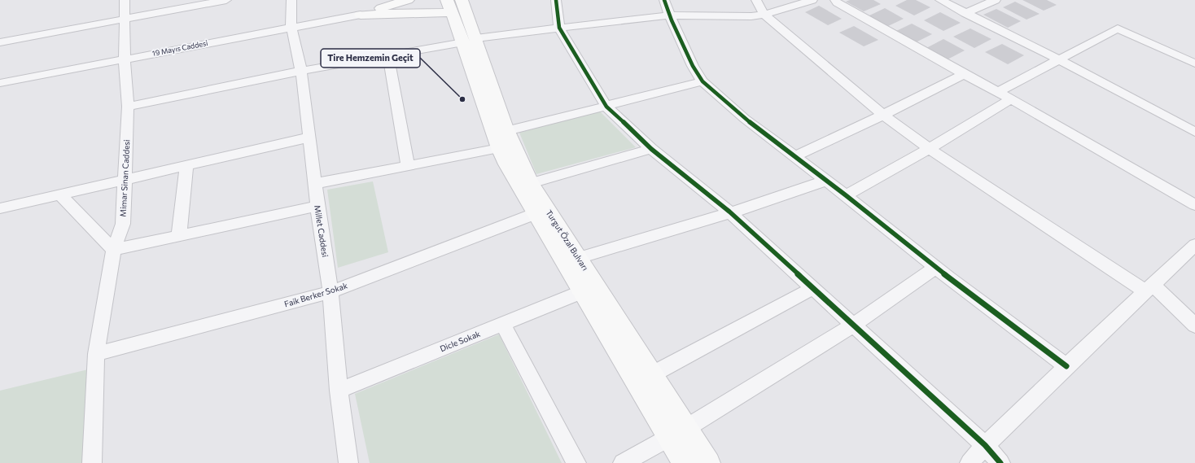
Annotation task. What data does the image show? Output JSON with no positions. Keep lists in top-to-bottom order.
{
  "streets": {
    "main road": ["Turgut Özal Bulvarı"],
    "street": [
      "19 Mayıs Caddesi",
      "Mimar Sinan Caddesi",
      "Millet Caddesi",
      "Faik Berker Sokak",
      "Dicle Sokak"
    ]
  },
  "crossings": [
    ["19 Mayıs Caddesi", "Mimar Sinan Caddesi"],
    ["19 Mayıs Caddesi", "Millet Caddesi"],
    ["Mimar Sinan Caddesi", "Faik Berker Sokak"],
    ["Millet Caddesi", "Faik Berker Sokak"],
    ["Millet Caddesi", "Dicle Sokak"],
    ["Turgut Özal Bulvarı", "Faik Berker Sokak"],
    ["Turgut Özal Bulvarı", "Dicle Sokak"]
  ],
  "places": ["Tire Hemzemin Geçit"]
}
